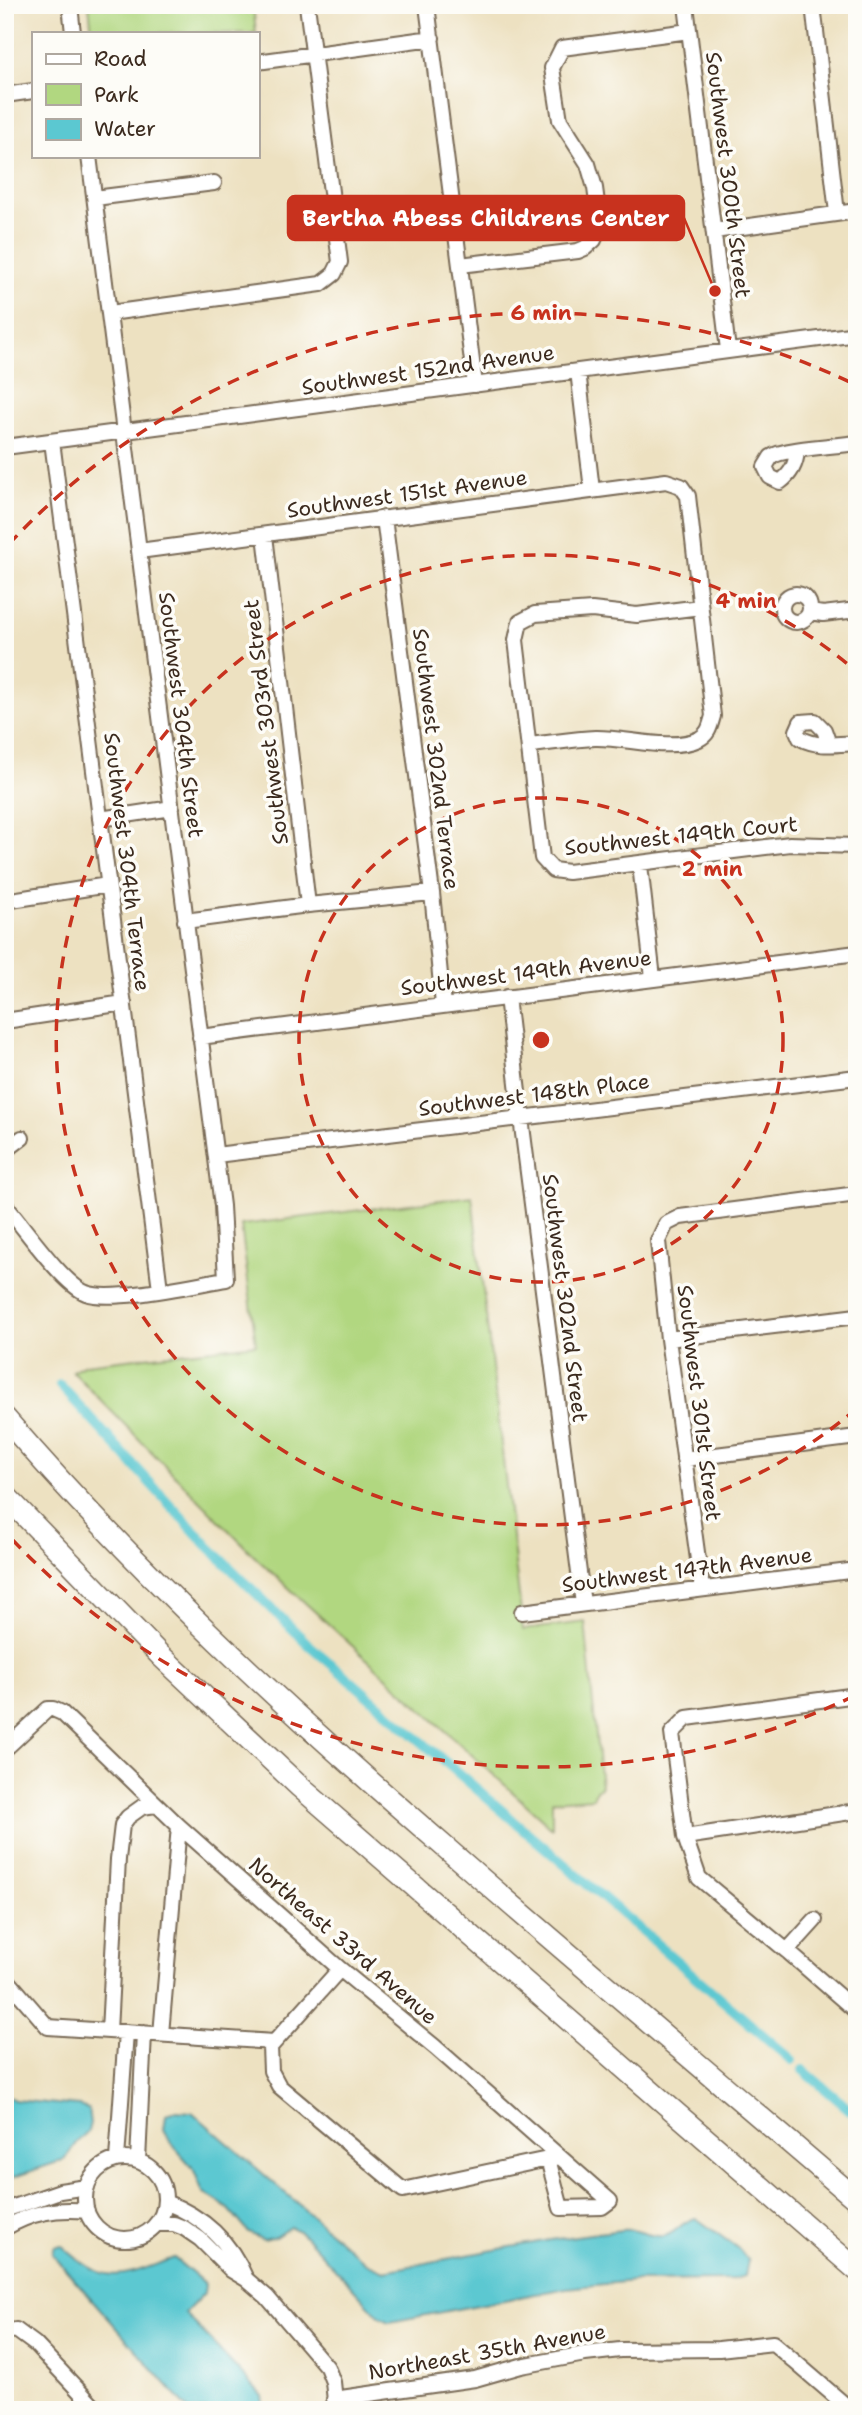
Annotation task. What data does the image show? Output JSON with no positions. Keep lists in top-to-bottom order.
{
  "streets": {
    "street": [
      "Southwest 300th Street",
      "Southwest 152nd Avenue",
      "Southwest 151st Avenue",
      "Southwest 304th Street",
      "Southwest 303rd Street",
      "Southwest 302nd Terrace",
      "Southwest 149th Court",
      "Southwest 304th Terrace",
      "Southwest 149th Avenue",
      "Southwest 148th Place",
      "Southwest 302nd Street",
      "Southwest 301st Street",
      "Southwest 147th Avenue",
      "Northeast 33rd Avenue",
      "Northeast 35th Avenue"
    ]
  },
  "crossings": [
    ["Southwest 300th Street", "Southwest 152nd Avenue"],
    ["Southwest 152nd Avenue", "Southwest 304th Street"],
    ["Southwest 152nd Avenue", "Southwest 304th Terrace"],
    ["Southwest 151st Avenue", "Southwest 304th Street"],
    ["Southwest 151st Avenue", "Southwest 303rd Street"],
    ["Southwest 151st Avenue", "Southwest 302nd Terrace"],
    ["Southwest 304th Street", "Southwest 304th Terrace"],
    ["Southwest 304th Street", "Southwest 149th Avenue"],
    ["Southwest 304th Street", "Southwest 148th Place"],
    ["Southwest 302nd Terrace", "Southwest 149th Avenue"],
    ["Southwest 149th Avenue", "Southwest 302nd Street"],
    ["Southwest 148th Place", "Southwest 302nd Street"],
    ["Southwest 302nd Street", "Southwest 147th Avenue"],
    ["Southwest 301st Street", "Southwest 147th Avenue"]
  ],
  "places": ["Bertha Abess Childrens Center"],
  "legend": ["Road", "Park", "Water"],
  "rings": ["6 min", "4 min", "2 min"]
}
